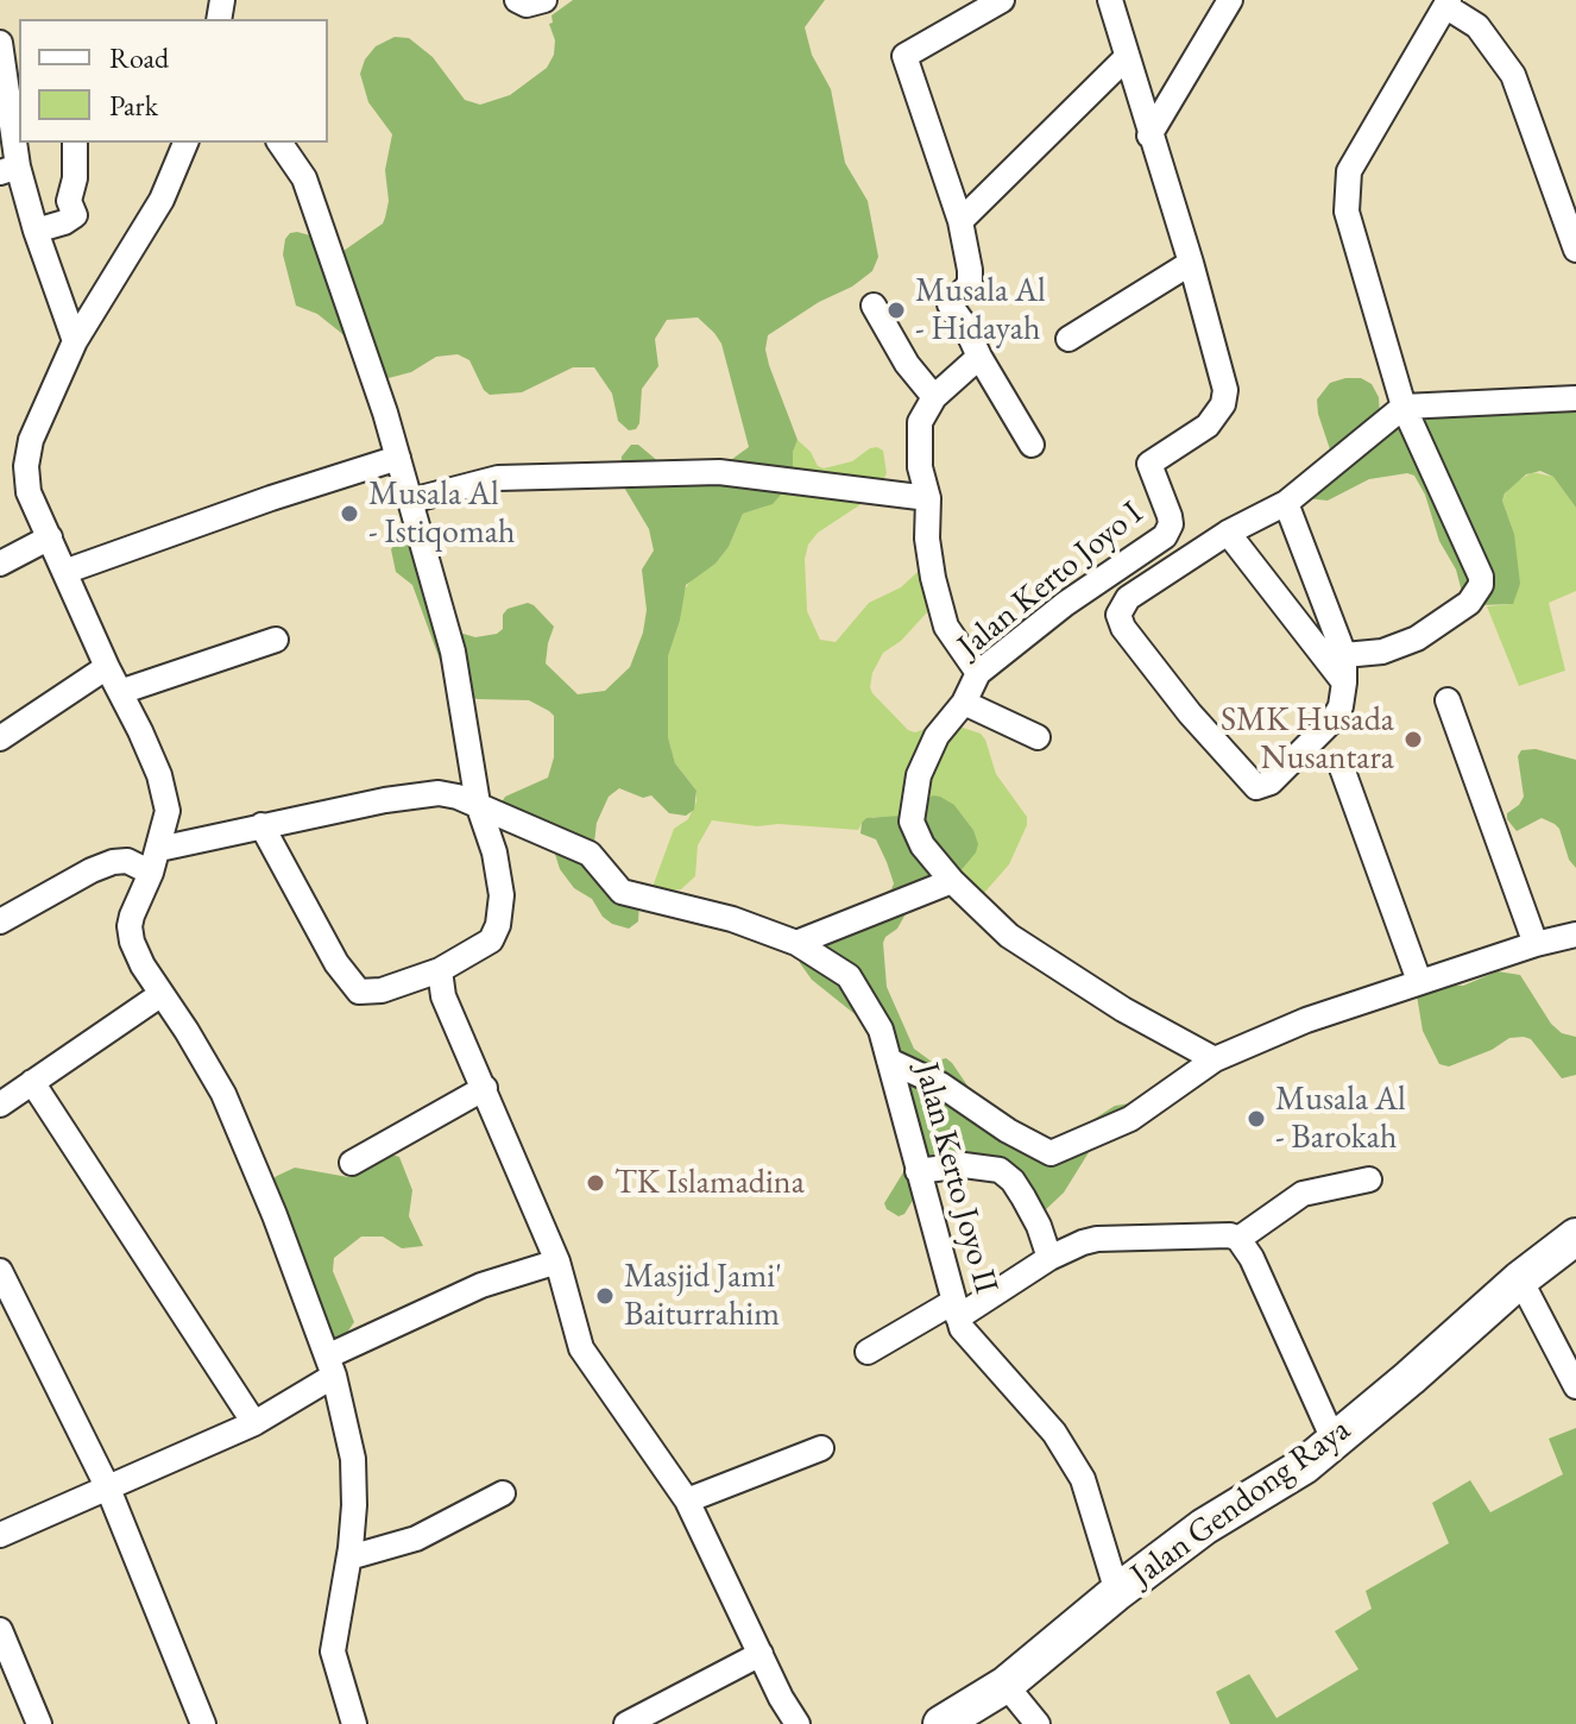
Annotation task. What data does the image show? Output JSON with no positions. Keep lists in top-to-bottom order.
{
  "streets": {
    "main road": ["Jalan Gendong Raya"],
    "street": ["Jalan Kerto Joyo I", "Jalan Kerto Joyo II"]
  },
  "crossings": [
    ["Jalan Kerto Joyo II", "Jalan Gendong Raya"]
  ],
  "places": [
    "Musala Al - Hidayah",
    "Musala Al - Istiqomah",
    "SMK Husada Nusantara",
    "Musala Al - Barokah",
    "TK Islamadina",
    "Masjid Jami' Baiturrahim"
  ],
  "legend": ["Road", "Park"]
}
